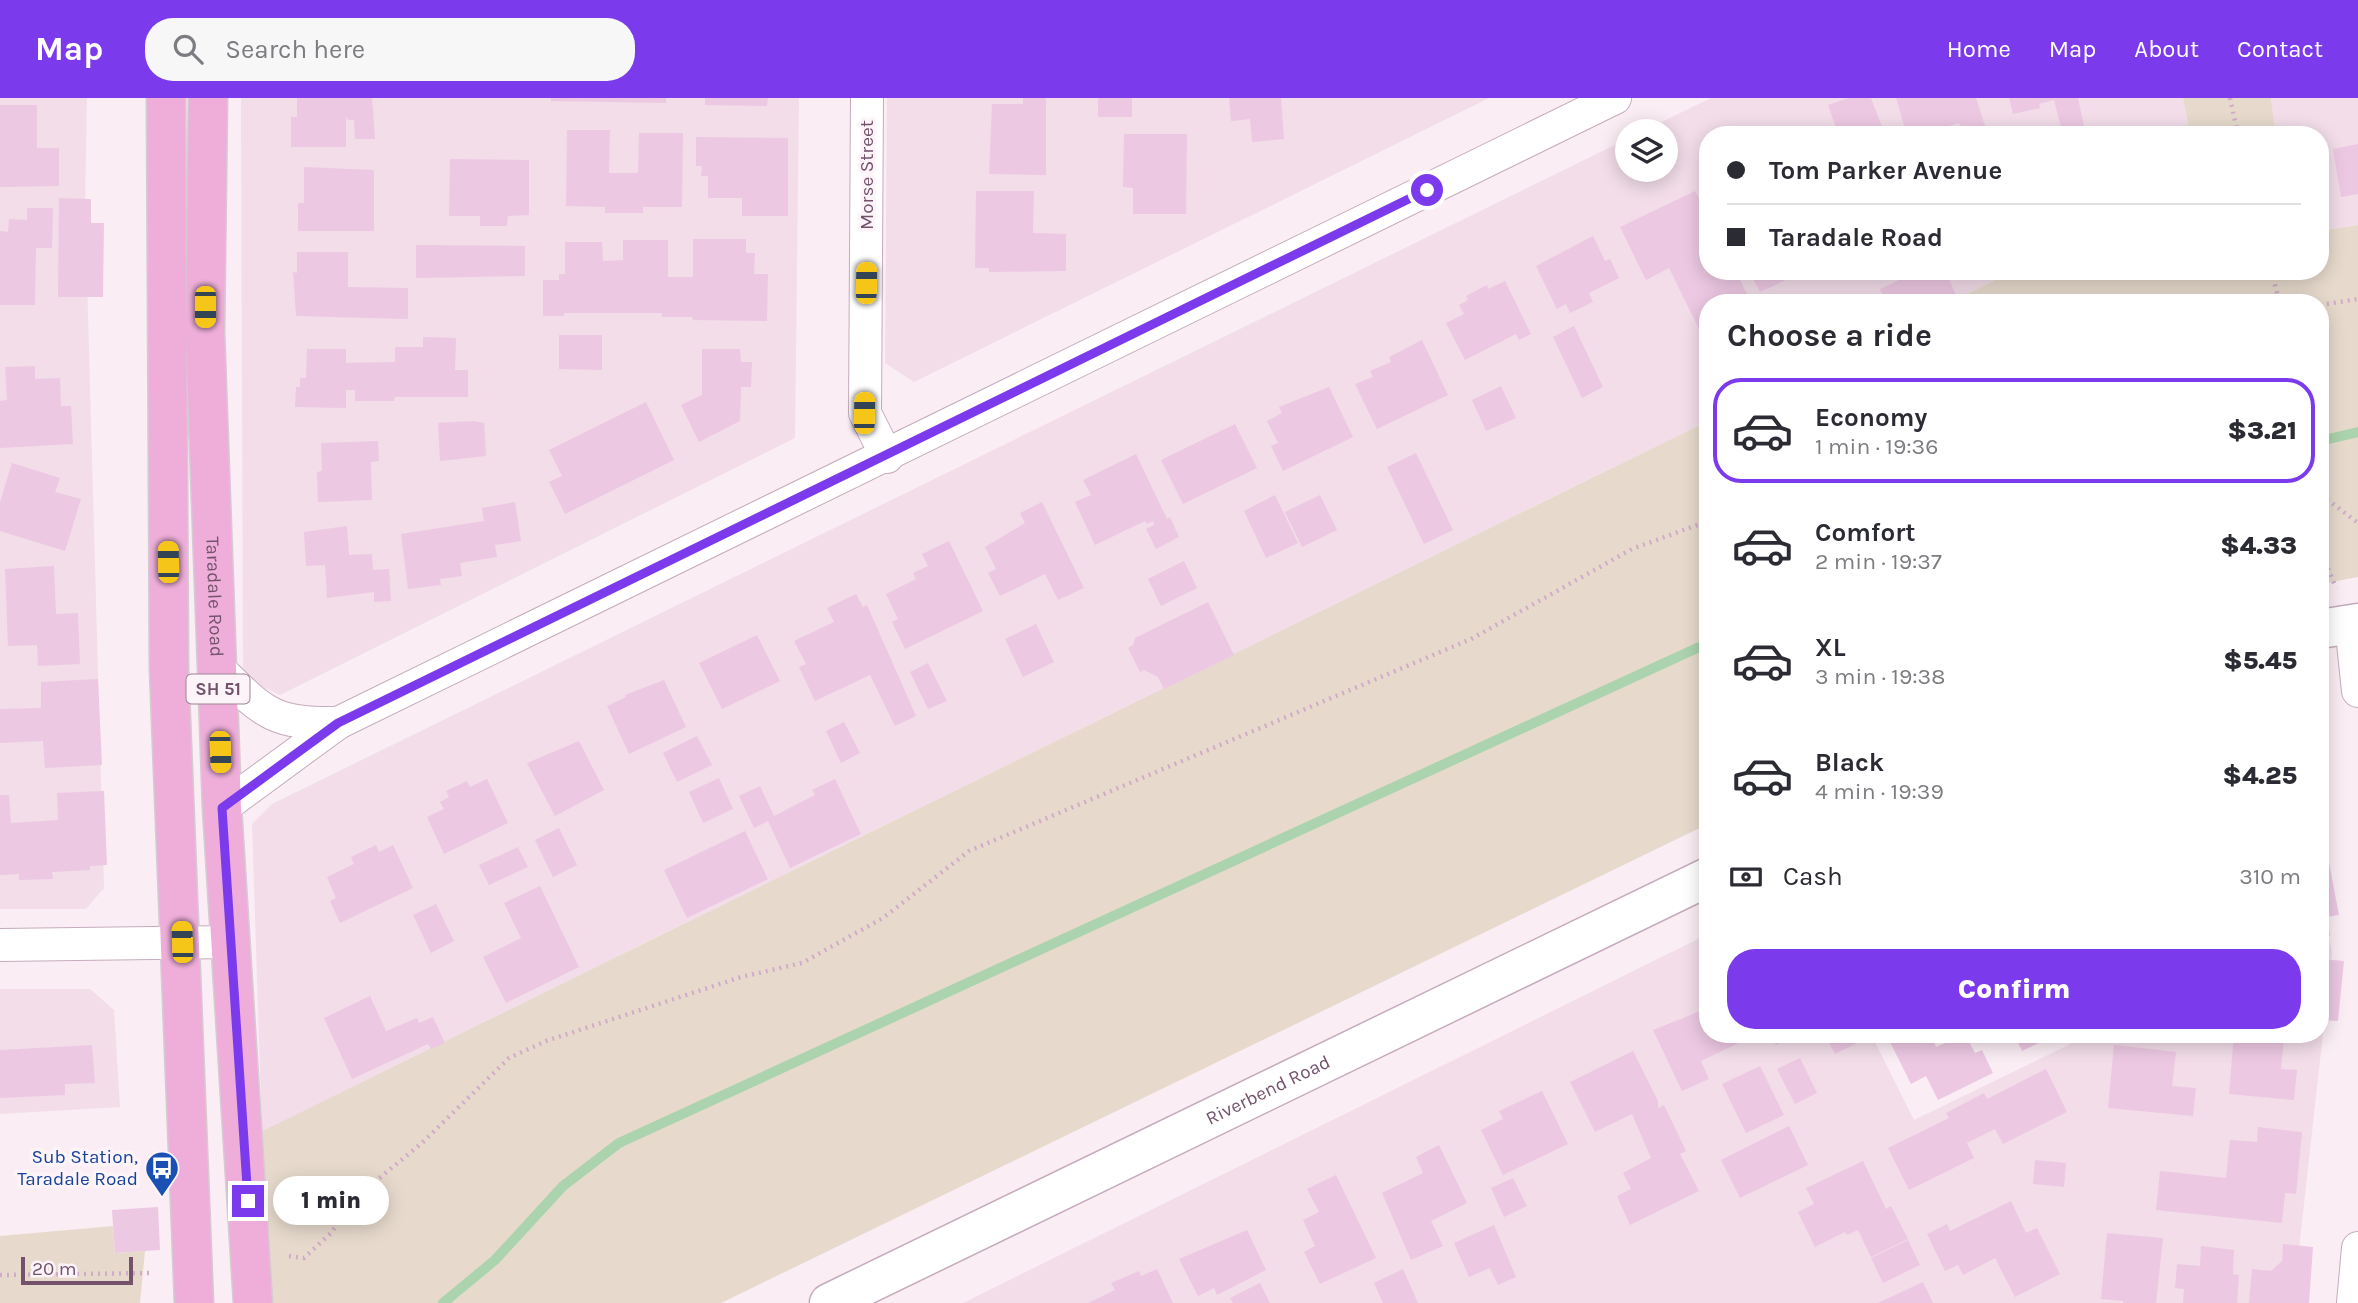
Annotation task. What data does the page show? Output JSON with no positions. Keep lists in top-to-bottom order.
{
  "streets": {
    "highway": ["Taradale Road", "SH 51"],
    "street": ["Morse Street", "Riverbend Road"]
  },
  "places": {
    "bus stop": ["Sub Station, Taradale Road"]
  },
  "scale_bar": "20 m",
  "page": {
    "header": "Map",
    "search": "Search here",
    "nav": [
      "Home",
      "Map",
      "About",
      "Contact"
    ],
    "banner": ["Tom Parker Avenue", "Taradale Road"],
    "heading": "Choose a ride",
    "list": [
      {
        "name": "Economy",
        "note": "1 min · 19:36",
        "value": "$3.21"
      },
      {
        "name": "Comfort",
        "note": "2 min · 19:37",
        "value": "$4.33"
      },
      {
        "name": "XL",
        "note": "3 min · 19:38",
        "value": "$5.45"
      },
      {
        "name": "Black",
        "note": "4 min · 19:39",
        "value": "$4.25"
      }
    ],
    "pay": ["Cash", "310 m"],
    "buttons": "Confirm",
    "bubble": "1 min",
    "scale": "20 m"
  }
}
